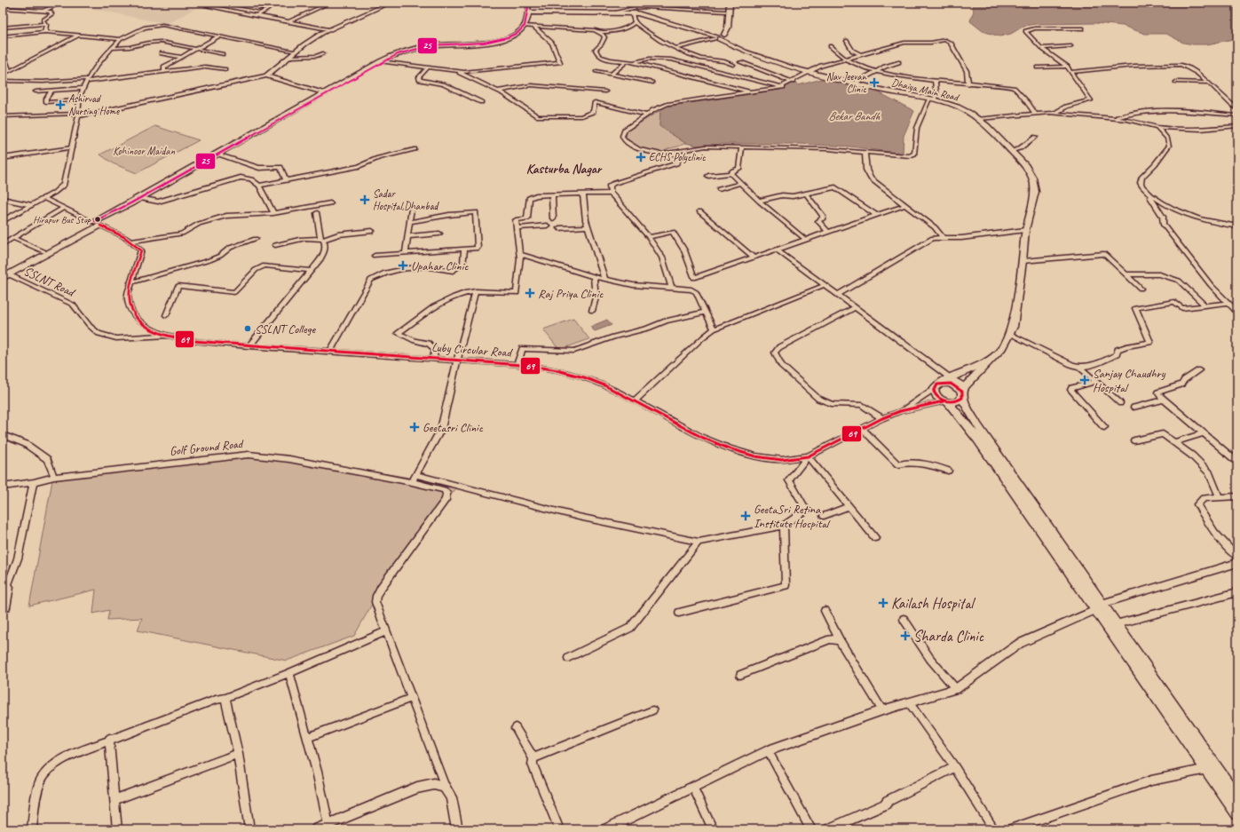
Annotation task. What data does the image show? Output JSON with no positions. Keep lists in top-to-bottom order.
{
  "streets": {
    "highway": ["Dhaiya Main Road"],
    "street": ["SSLNT Road", "Luby Circular Road", "Golf Ground Road"]
  },
  "crossings": [
    ["SSLNT Road", "Luby Circular Road"]
  ],
  "districts": ["Kasturba Nagar"],
  "water": ["Bekar Bandh"],
  "parks": ["Kohinoor Maidan"],
  "places": {
    "health": [
      "Nav Jeevan Clinic",
      "Ashirvad Nursing Home",
      "ECHS Polyclinic",
      "Sadar Hospital,Dhanbad",
      "Upahar Clinic",
      "Raj Priya Clinic",
      "Sanjay Chaudhry Hospital",
      "Geetasri Clinic",
      "GeetaSri Retina Institute Hospital",
      "Kailash Hospital",
      "Sharda Clinic"
    ],
    "other": ["Hirapur Bus Stop", "SSLNT College"]
  },
  "lines": ["transit line 25", "transit line 69"]
}
